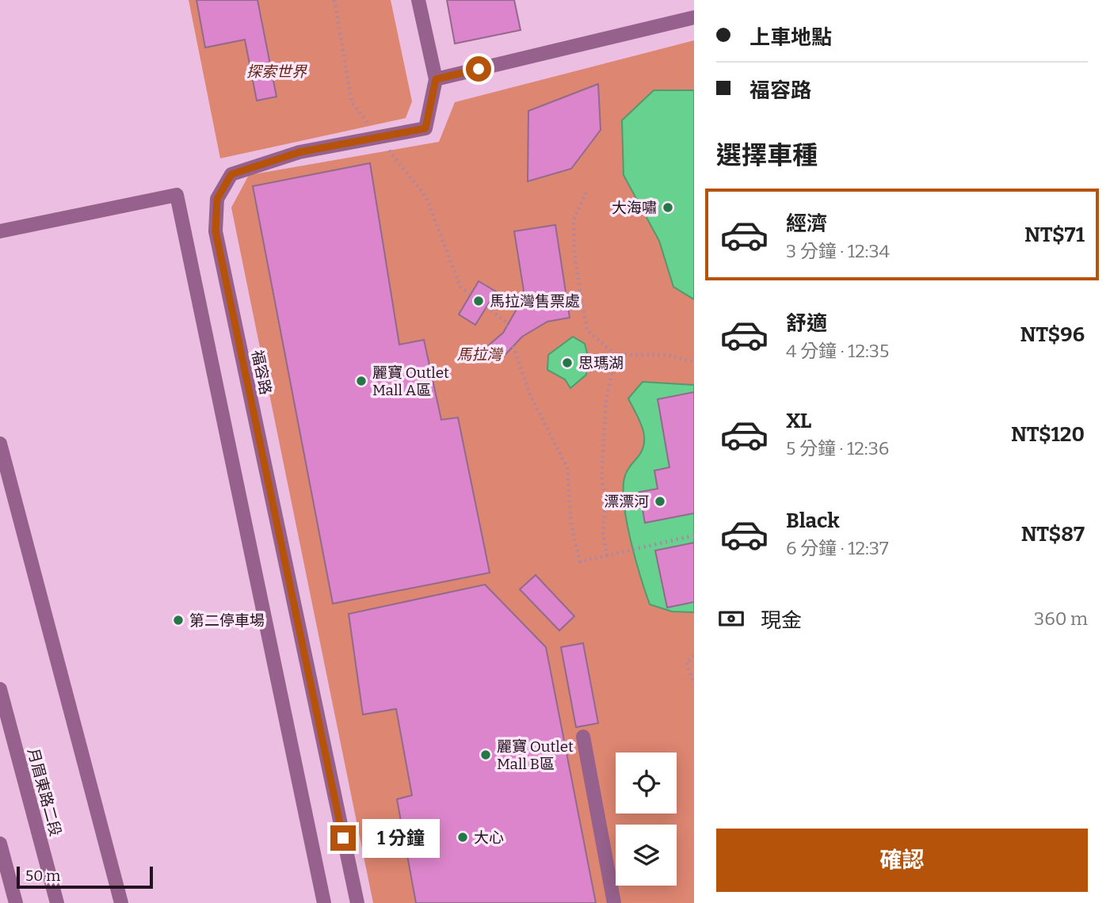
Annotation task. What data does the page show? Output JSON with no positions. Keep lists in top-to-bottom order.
{
  "streets": {
    "street": ["福容路", "月眉東路二段"]
  },
  "parks": ["探索世界", "馬拉灣"],
  "places": [
    "大海嘯",
    "馬拉灣售票處",
    "思瑪湖",
    "麗寶 Outlet Mall A區",
    "漂漂河",
    "第二停車場",
    "麗寶 Outlet Mall B區",
    "大心"
  ],
  "scale_bar": "50 m",
  "page": {
    "banner": ["上車地點", "福容路"],
    "heading": "選擇車種",
    "list": [
      {
        "name": "經濟",
        "note": "3 分鐘 · 12:34",
        "value": "NT$71"
      },
      {
        "name": "舒適",
        "note": "4 分鐘 · 12:35",
        "value": "NT$96"
      },
      {
        "name": "XL",
        "note": "5 分鐘 · 12:36",
        "value": "NT$120"
      },
      {
        "name": "Black",
        "note": "6 分鐘 · 12:37",
        "value": "NT$87"
      }
    ],
    "pay": ["現金", "360 m"],
    "buttons": "確認",
    "bubble": "1 分鐘",
    "scale": "50 m"
  }
}
